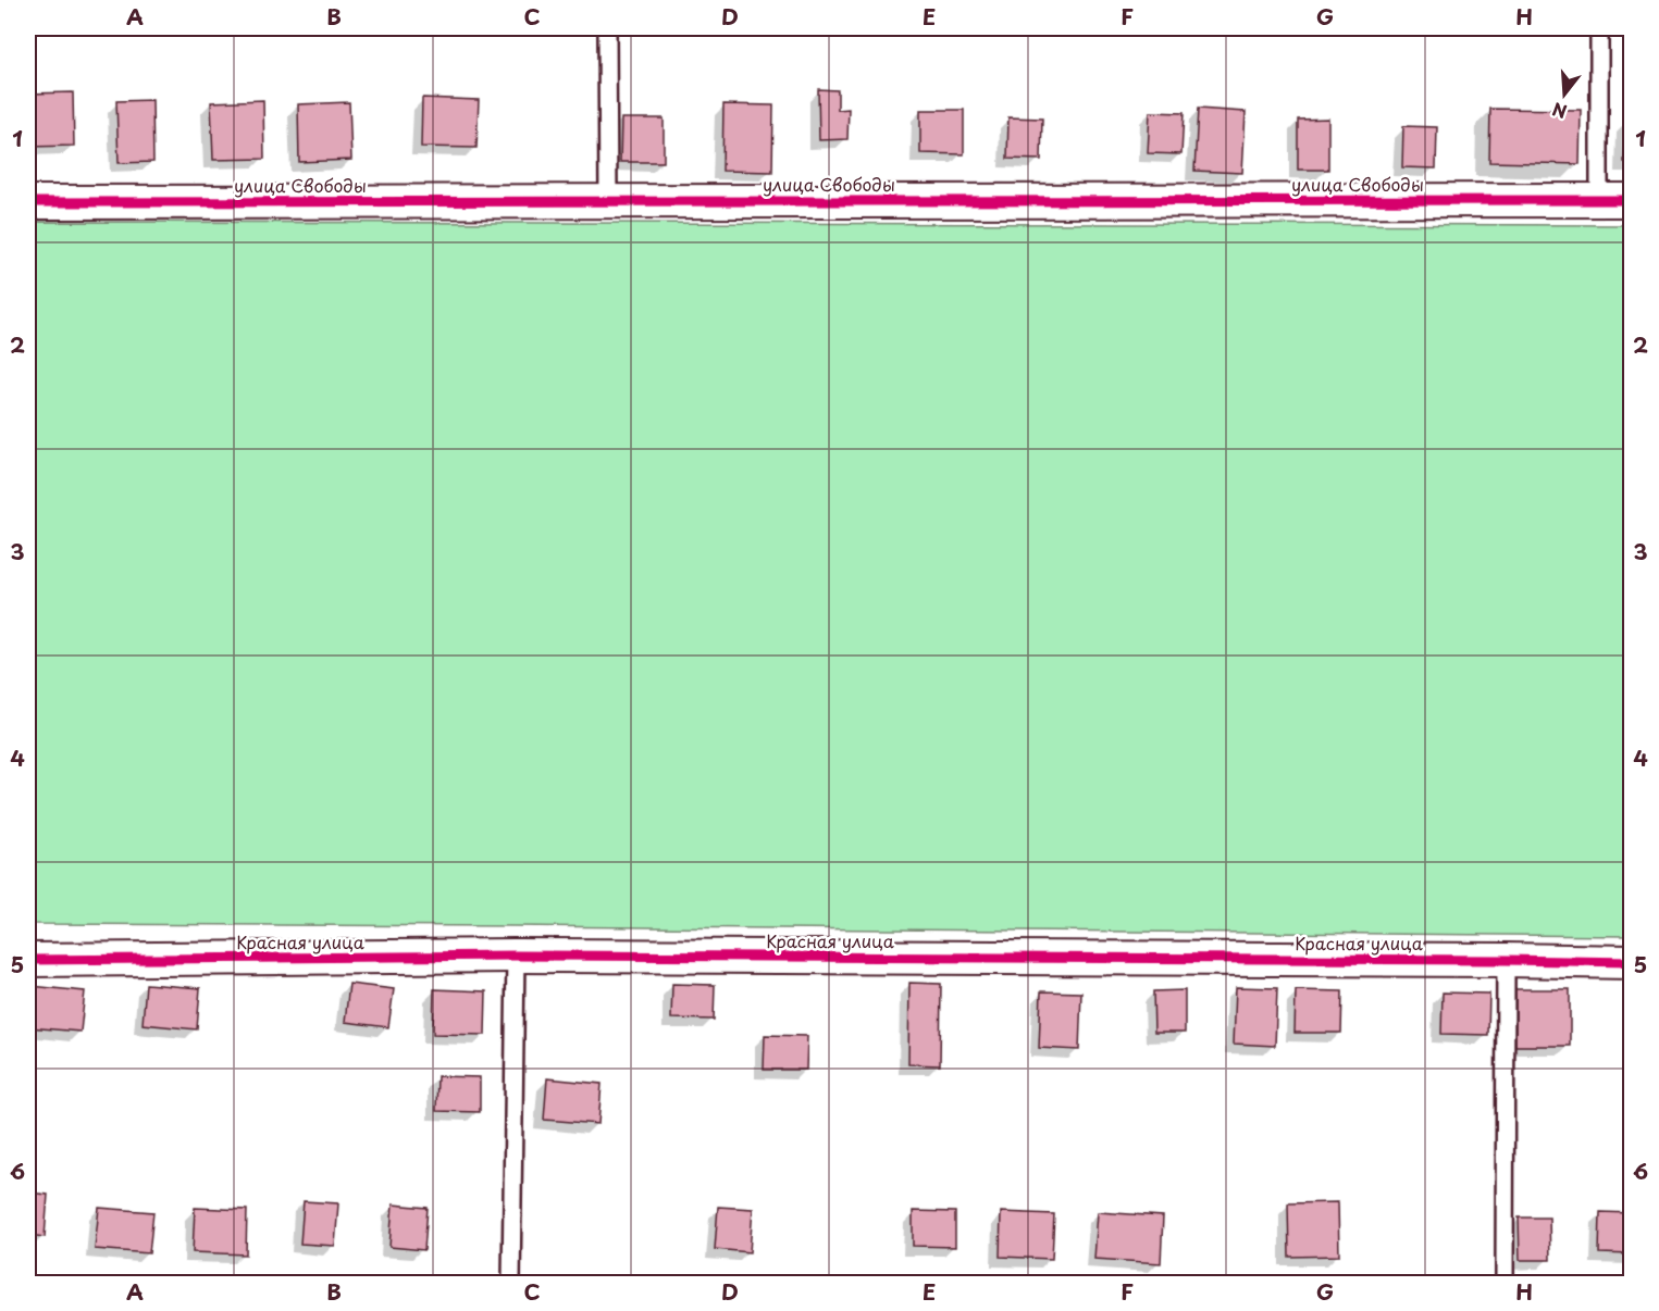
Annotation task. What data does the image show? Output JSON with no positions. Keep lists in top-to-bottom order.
{
  "streets": {
    "street": ["улица Свободы", "Красная улица"]
  },
  "north": "bottom",
  "grid": {
    "columns": [
      "A",
      "B",
      "C",
      "D",
      "E",
      "F",
      "G",
      "H"
    ],
    "rows": [
      "1",
      "2",
      "3",
      "4",
      "5",
      "6"
    ]
  }
}
